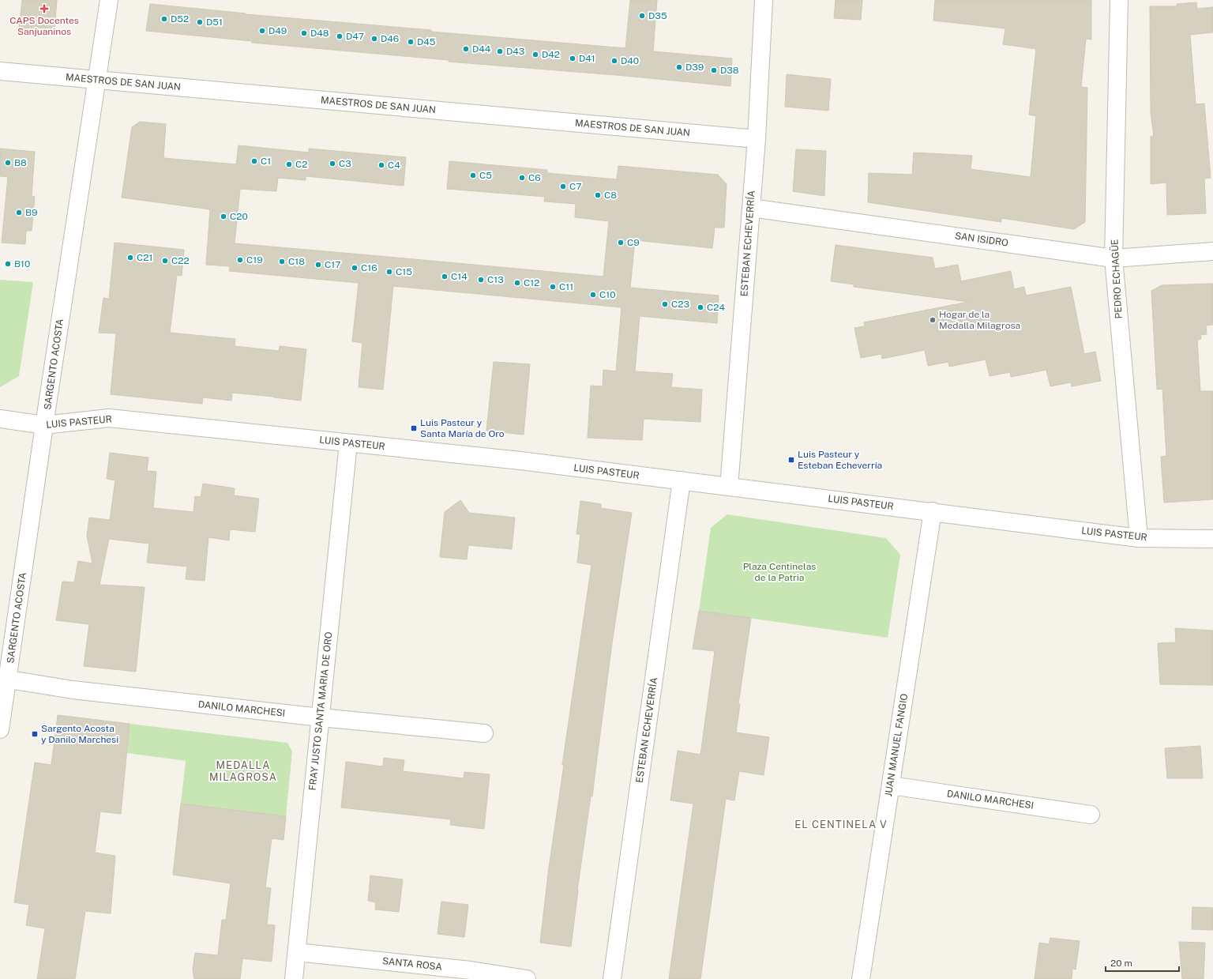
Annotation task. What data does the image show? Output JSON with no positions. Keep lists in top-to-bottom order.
{
  "streets": {
    "street": [
      "MAESTROS DE SAN JUAN",
      "SAN ISIDRO",
      "ESTEBAN ECHEVERRÍA",
      "PEDRO ECHAGÜE",
      "SARGENTO ACOSTA",
      "LUIS PASTEUR",
      "DANILO MARCHESI",
      "FRAY JUSTO SANTA MARIA DE ORO",
      "JUAN MANUEL FANGIO",
      "SANTA ROSA"
    ]
  },
  "crossings": [
    ["MAESTROS DE SAN JUAN", "ESTEBAN ECHEVERRÍA"],
    ["MAESTROS DE SAN JUAN", "SARGENTO ACOSTA"],
    ["SAN ISIDRO", "ESTEBAN ECHEVERRÍA"],
    ["SAN ISIDRO", "PEDRO ECHAGÜE"],
    ["ESTEBAN ECHEVERRÍA", "LUIS PASTEUR"],
    ["PEDRO ECHAGÜE", "LUIS PASTEUR"],
    ["SARGENTO ACOSTA", "LUIS PASTEUR"],
    ["SARGENTO ACOSTA", "DANILO MARCHESI"],
    ["LUIS PASTEUR", "FRAY JUSTO SANTA MARIA DE ORO"],
    ["LUIS PASTEUR", "JUAN MANUEL FANGIO"],
    ["DANILO MARCHESI", "FRAY JUSTO SANTA MARIA DE ORO"],
    ["DANILO MARCHESI", "JUAN MANUEL FANGIO"],
    ["FRAY JUSTO SANTA MARIA DE ORO", "SANTA ROSA"]
  ],
  "districts": ["MEDALLA MILAGROSA", "EL CENTINELA V"],
  "parks": ["Plaza Centinelas de la Patria"],
  "places": {
    "health": ["CAPS Docentes Sanjuaninos"],
    "other": [
      "D35",
      "D52",
      "D51",
      "D49",
      "D48",
      "D47",
      "D46",
      "D45",
      "D44",
      "D43",
      "D42",
      "D41",
      "D40",
      "D39",
      "D38",
      "C1",
      "B8",
      "C3",
      "C2",
      "C4",
      "C5",
      "C6",
      "C7",
      "C8",
      "B9",
      "C20",
      "C9",
      "C21",
      "C19",
      "C22",
      "C18",
      "B10",
      "C17",
      "C16",
      "C15",
      "C14",
      "C13",
      "C12",
      "C11",
      "C10",
      "C23",
      "C24",
      "Hogar de la Medalla Milagrosa"
    ],
    "transit": ["Luis Pasteur y Santa María de Oro", "Luis Pasteur y Esteban Echeverría", "Sargento Acosta y Danilo Marchesi"]
  },
  "scale_bar": "20 m"
}
